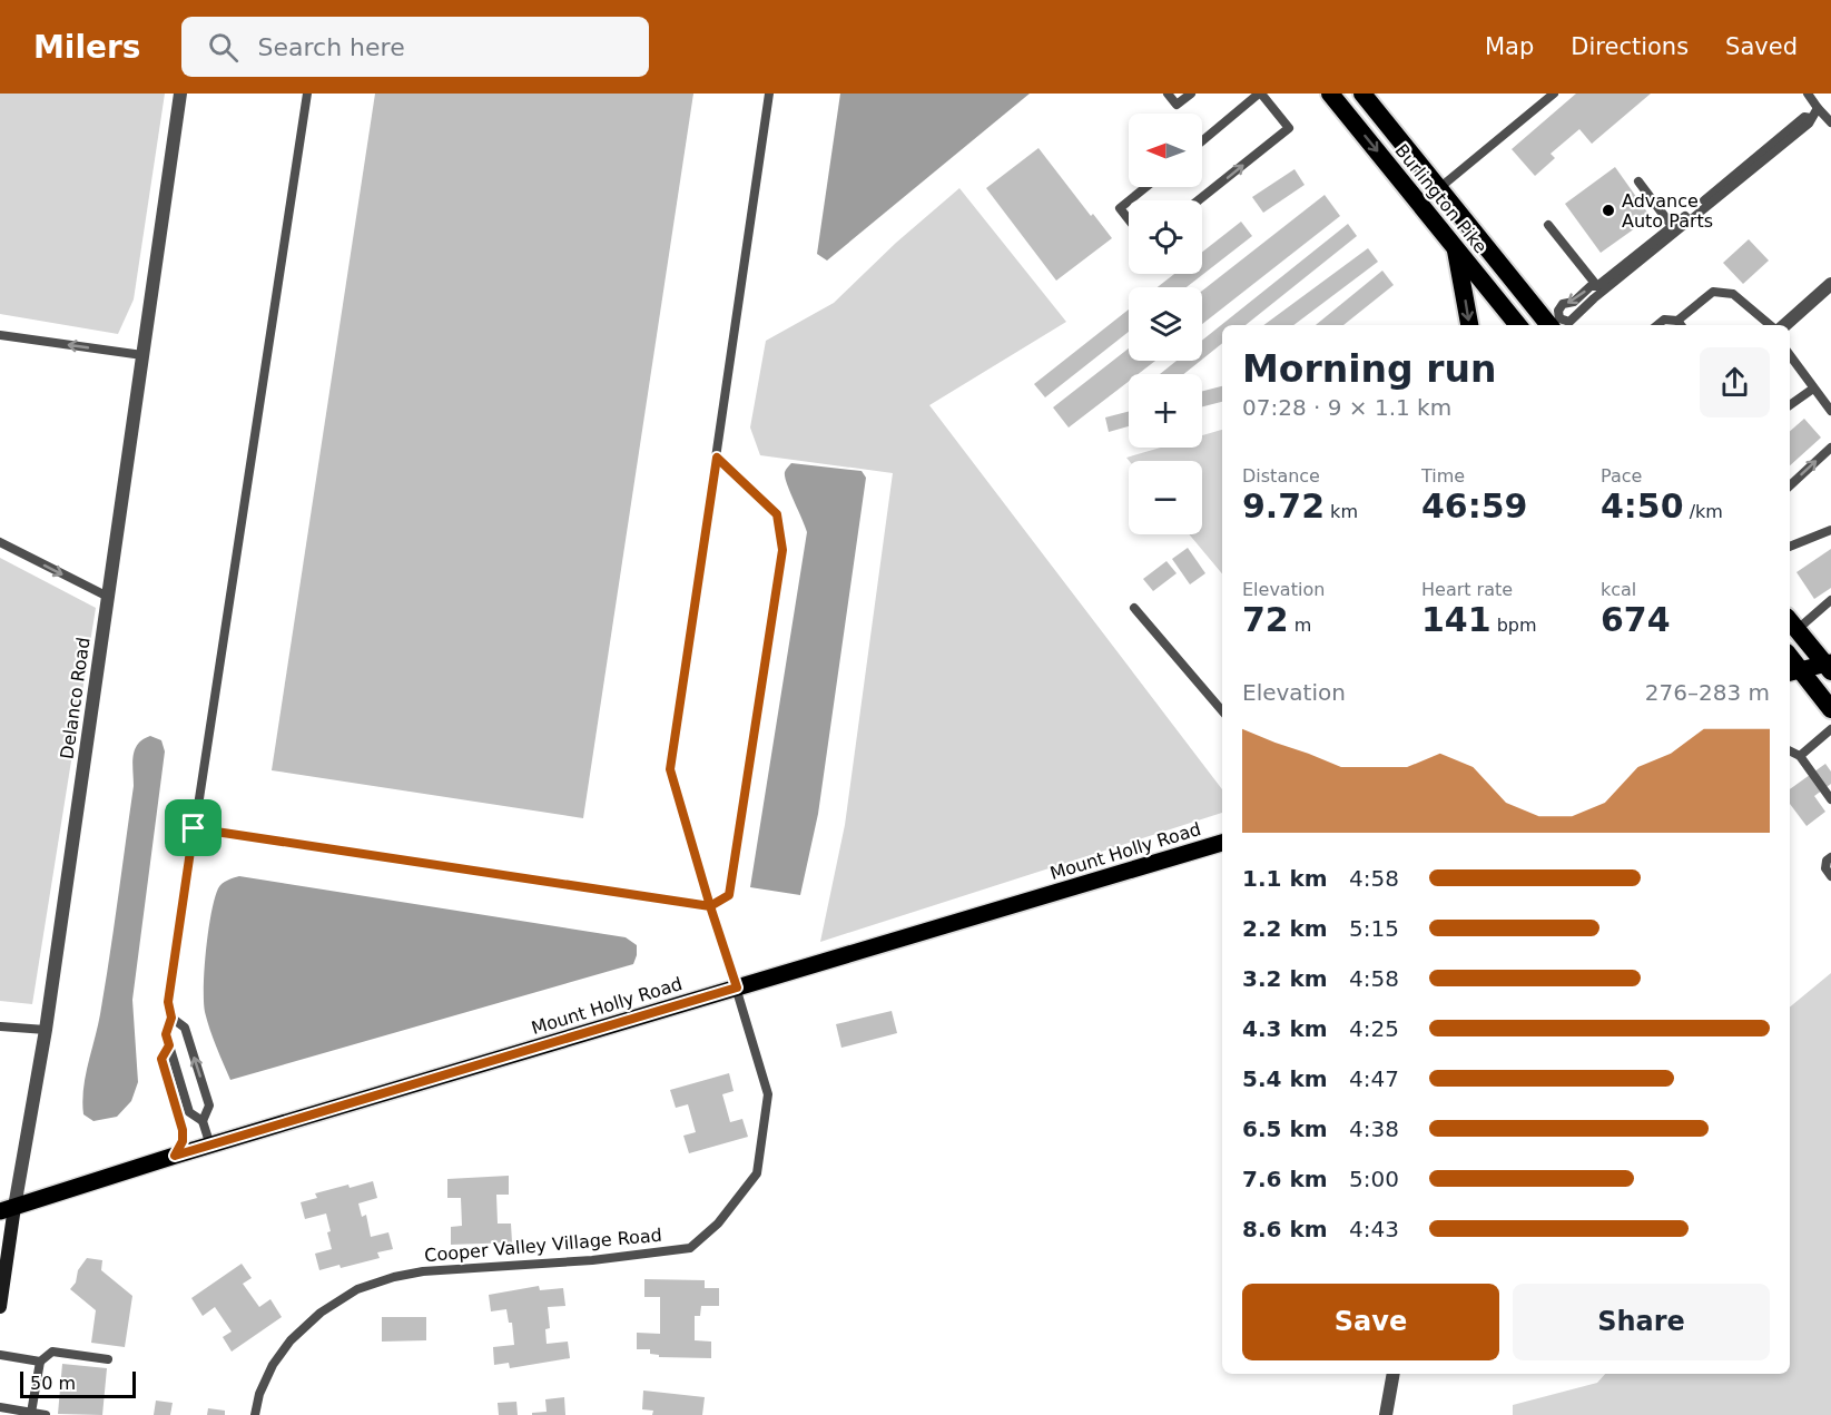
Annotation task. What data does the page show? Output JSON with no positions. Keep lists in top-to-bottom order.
{
  "streets": {
    "highway": ["Burlington Pike"],
    "main road": ["Delanco Road", "Mount Holly Road"],
    "lane": ["Cooper Valley Village Road"]
  },
  "crossings": [
    ["Delanco Road", "Mount Holly Road"],
    ["Mount Holly Road", "Cooper Valley Village Road"]
  ],
  "places": ["Advance Auto Parts"],
  "scale_bar": "50 m",
  "north": "left",
  "page": {
    "header": "Milers",
    "search": "Search here",
    "nav": ["Map", "Directions", "Saved"],
    "map_buttons": ["+", "−"],
    "heading": ["Morning run", "07:28 · 9 × 1.1 km"],
    "stats": [
      ["Distance", "9.72 km"],
      ["Time", "46:59"],
      ["Pace", "4:50 /km"],
      ["Elevation", "72 m"],
      ["Heart rate", "141 bpm"],
      ["kcal", "674"]
    ],
    "chart": ["Elevation", "276–283 m"],
    "list": [
      {
        "name": "1.1 km",
        "note": "4:58"
      },
      {
        "name": "2.2 km",
        "note": "5:15"
      },
      {
        "name": "3.2 km",
        "note": "4:58"
      },
      {
        "name": "4.3 km",
        "note": "4:25"
      },
      {
        "name": "5.4 km",
        "note": "4:47"
      },
      {
        "name": "6.5 km",
        "note": "4:38"
      },
      {
        "name": "7.6 km",
        "note": "5:00"
      },
      {
        "name": "8.6 km",
        "note": "4:43"
      }
    ],
    "buttons": ["Save", "Share"],
    "scale": "50 m"
  }
}
